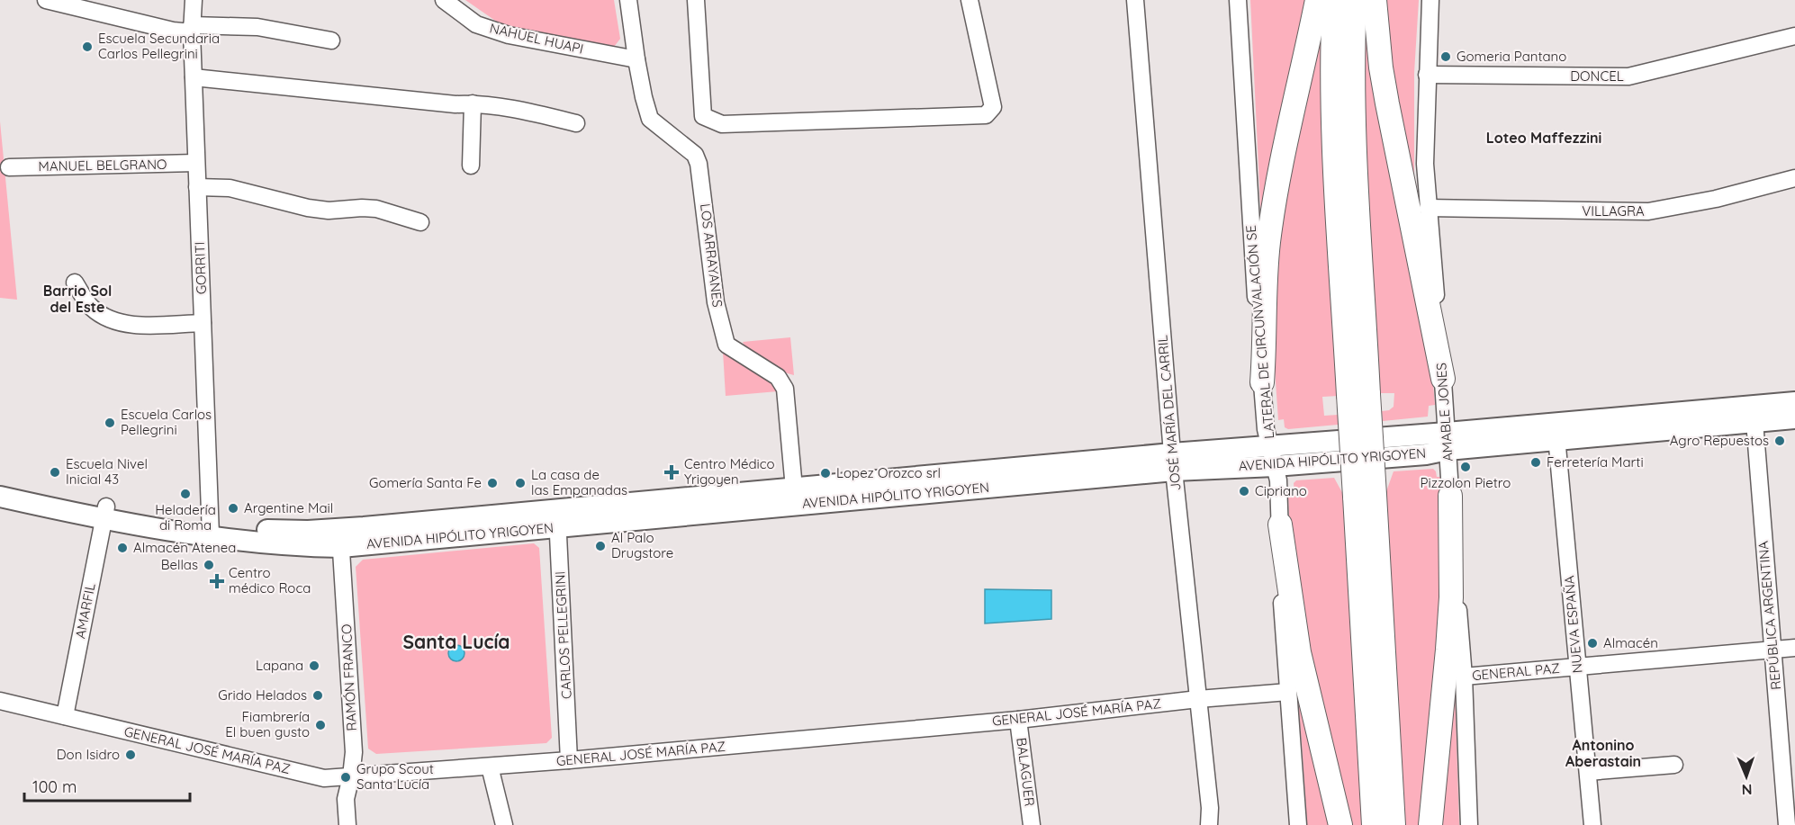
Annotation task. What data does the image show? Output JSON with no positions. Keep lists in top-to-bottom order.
{
  "streets": {
    "main road": ["AVENIDA HIPÓLITO YRIGOYEN"],
    "street": [
      "NAHUEL HUAPI",
      "DONCEL",
      "MANUEL BELGRANO",
      "VILLAGRA",
      "LOS ARRAYANES",
      "GORRITI",
      "LATERAL DE CIRCUNVALACIÓN SE",
      "AMABLE JONES",
      "JOSÉ MARÍA DEL CARRIL",
      "AMARFIL",
      "REPÚBLICA ARGENTINA",
      "NUEVA ESPAÑA",
      "CARLOS PELLEGRINI",
      "GENERAL PAZ",
      "RAMÓN FRANCO",
      "GENERAL JOSÉ MARÍA PAZ",
      "BALAGUER"
    ]
  },
  "crossings": [
    ["NAHUEL HUAPI", "LOS ARRAYANES"],
    ["DONCEL", "AMABLE JONES"],
    ["MANUEL BELGRANO", "GORRITI"],
    ["VILLAGRA", "AMABLE JONES"],
    ["LOS ARRAYANES", "AVENIDA HIPÓLITO YRIGOYEN"],
    ["GORRITI", "AVENIDA HIPÓLITO YRIGOYEN"],
    ["LATERAL DE CIRCUNVALACIÓN SE", "AVENIDA HIPÓLITO YRIGOYEN"],
    ["LATERAL DE CIRCUNVALACIÓN SE", "GENERAL JOSÉ MARÍA PAZ"],
    ["AMABLE JONES", "AVENIDA HIPÓLITO YRIGOYEN"],
    ["AMABLE JONES", "GENERAL PAZ"],
    ["JOSÉ MARÍA DEL CARRIL", "AVENIDA HIPÓLITO YRIGOYEN"],
    ["JOSÉ MARÍA DEL CARRIL", "GENERAL JOSÉ MARÍA PAZ"],
    ["AVENIDA HIPÓLITO YRIGOYEN", "AMARFIL"],
    ["AVENIDA HIPÓLITO YRIGOYEN", "REPÚBLICA ARGENTINA"],
    ["AVENIDA HIPÓLITO YRIGOYEN", "NUEVA ESPAÑA"],
    ["AVENIDA HIPÓLITO YRIGOYEN", "CARLOS PELLEGRINI"],
    ["AVENIDA HIPÓLITO YRIGOYEN", "RAMÓN FRANCO"],
    ["AMARFIL", "GENERAL JOSÉ MARÍA PAZ"],
    ["REPÚBLICA ARGENTINA", "GENERAL PAZ"],
    ["NUEVA ESPAÑA", "GENERAL PAZ"],
    ["CARLOS PELLEGRINI", "GENERAL JOSÉ MARÍA PAZ"],
    ["RAMÓN FRANCO", "GENERAL JOSÉ MARÍA PAZ"],
    ["GENERAL JOSÉ MARÍA PAZ", "BALAGUER"]
  ],
  "districts": [
    "Loteo Maffezzini",
    "Barrio Sol del Este",
    "Santa Lucía",
    "Antonino Aberastain"
  ],
  "places": {
    "other": [
      "Escuela Secundaria Carlos Pellegrini",
      "Gomeria Pantano",
      "Escuela Carlos Pellegrini",
      "Agro Repuestos",
      "Ferretería Marti",
      "Pizzolon Pietro",
      "Escuela Nivel Inicial 43",
      "Lopez Orozco srl",
      "Gomería Santa Fe",
      "La casa de las Empanadas",
      "Cipriano",
      "Heladería di Roma",
      "Argentine Mail",
      "Al Palo Drugstore",
      "Almacén Atenea",
      "Bellas",
      "Almacén",
      "Lapana",
      "Grido Helados",
      "Fiambrería El buen gusto",
      "Don Isidro",
      "Grupo Scout Santa Lucía"
    ],
    "health": ["Centro Médico Yrigoyen", "Centro médico Roca"]
  },
  "scale_bar": "100 m",
  "north": "bottom"
}
